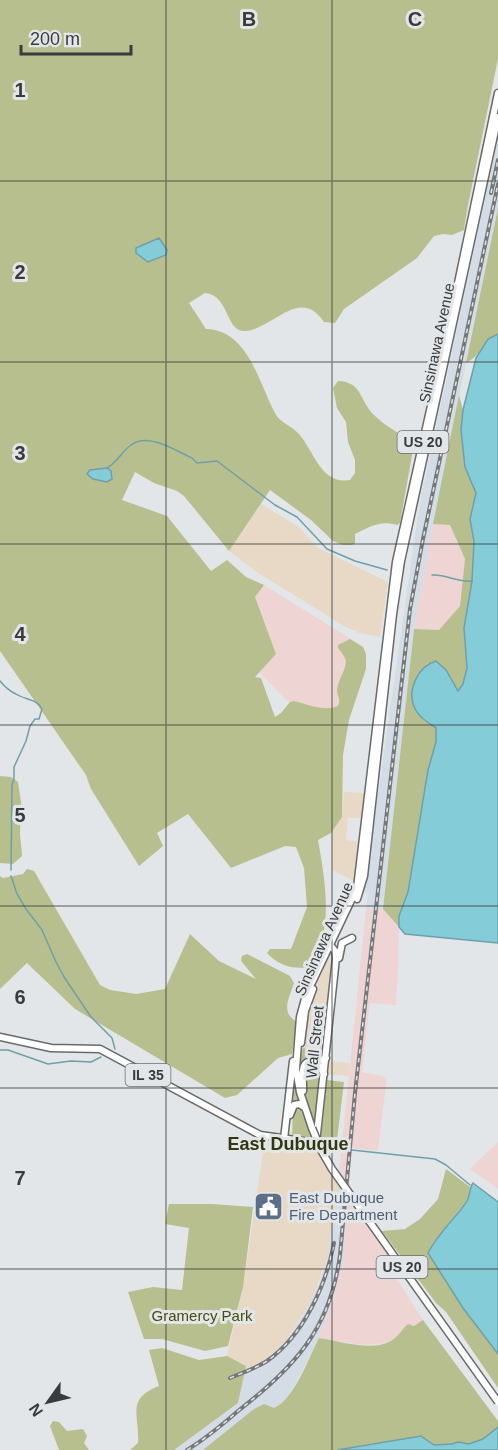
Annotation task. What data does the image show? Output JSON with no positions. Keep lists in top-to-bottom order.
{
  "streets": {
    "main road": [
      "Sinsinawa Avenue",
      "US 20",
      "Wall Street",
      "IL 35"
    ]
  },
  "crossings": [
    ["Sinsinawa Avenue", "US 20"],
    ["Sinsinawa Avenue", "Wall Street"],
    ["Wall Street", "IL 35"]
  ],
  "districts": ["East Dubuque"],
  "parks": ["Gramercy Park"],
  "places": {
    "public building": ["East Dubuque Fire Department"]
  },
  "scale_bar": "200 m",
  "north": "bottom left",
  "grid": {
    "columns": ["B", "C"],
    "rows": [
      "1",
      "2",
      "3",
      "4",
      "5",
      "6",
      "7"
    ]
  }
}
